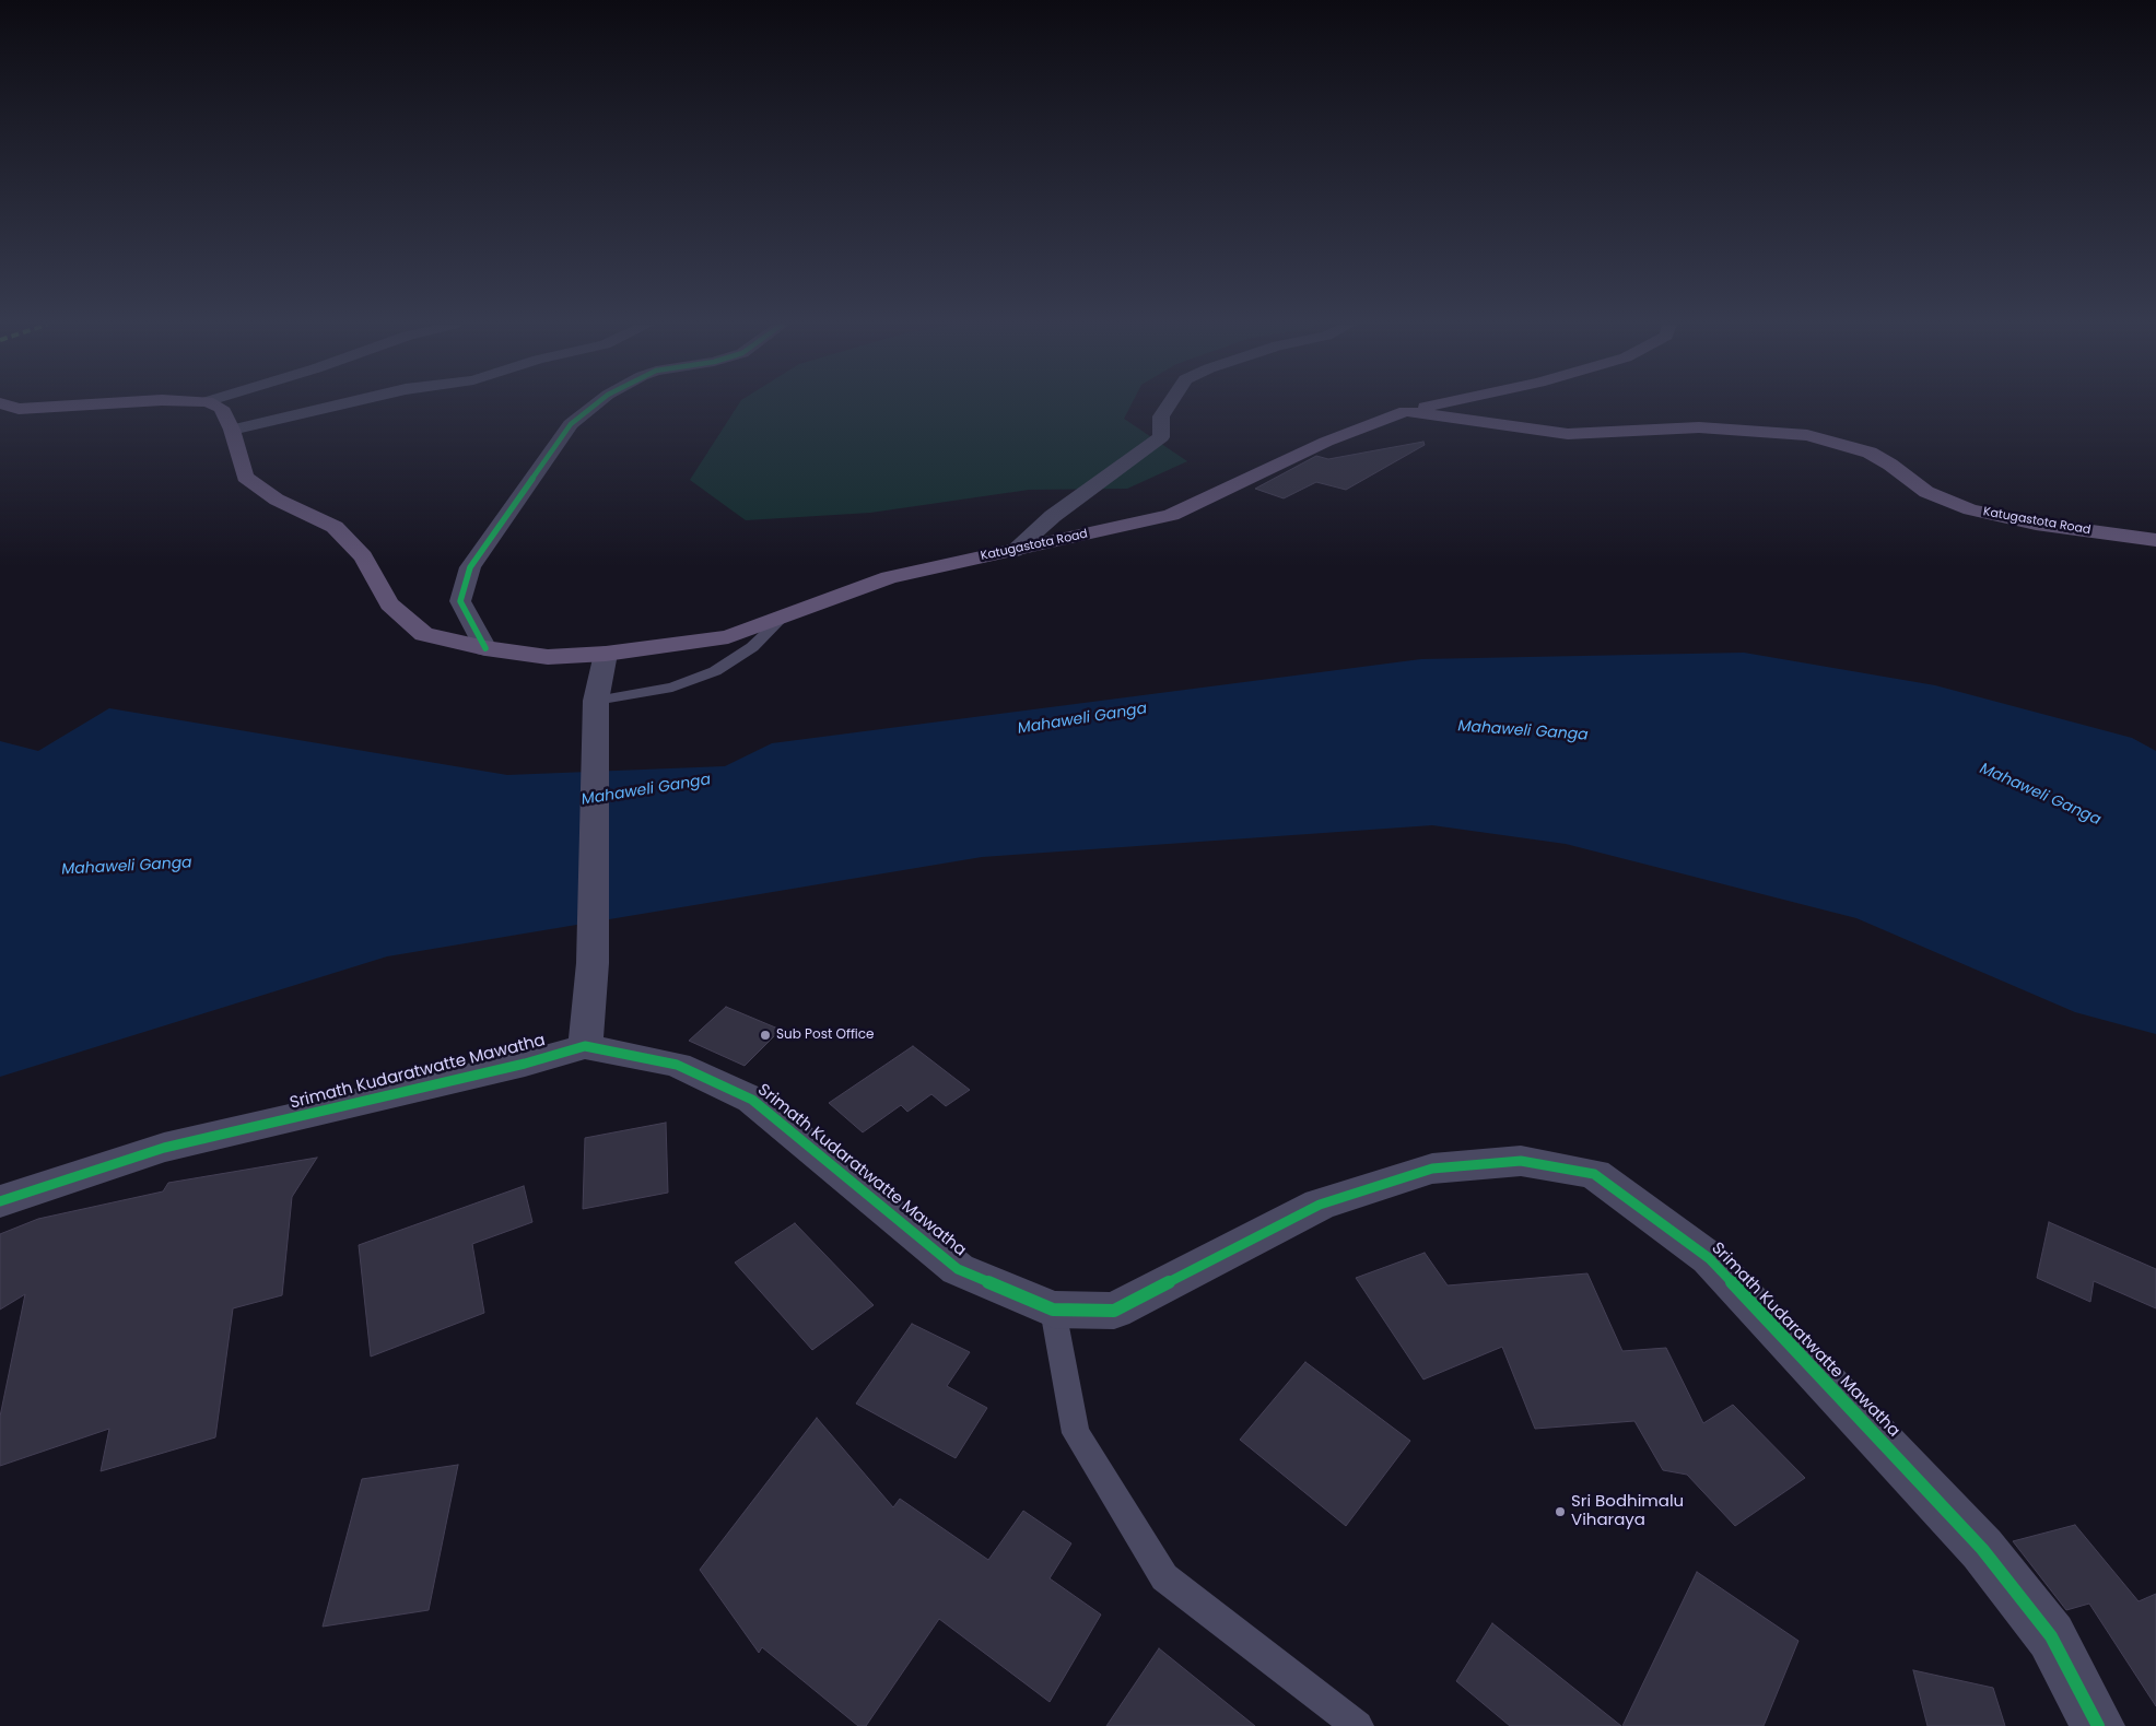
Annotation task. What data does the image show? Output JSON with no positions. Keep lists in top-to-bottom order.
{
  "streets": {
    "main road": ["Katugastota Road"],
    "street": ["Srimath Kudaratwatte Mawatha"]
  },
  "water": ["Mahaweli Ganga"],
  "places": ["Sub Post Office", "Sri Bodhimalu Viharaya"]
}
